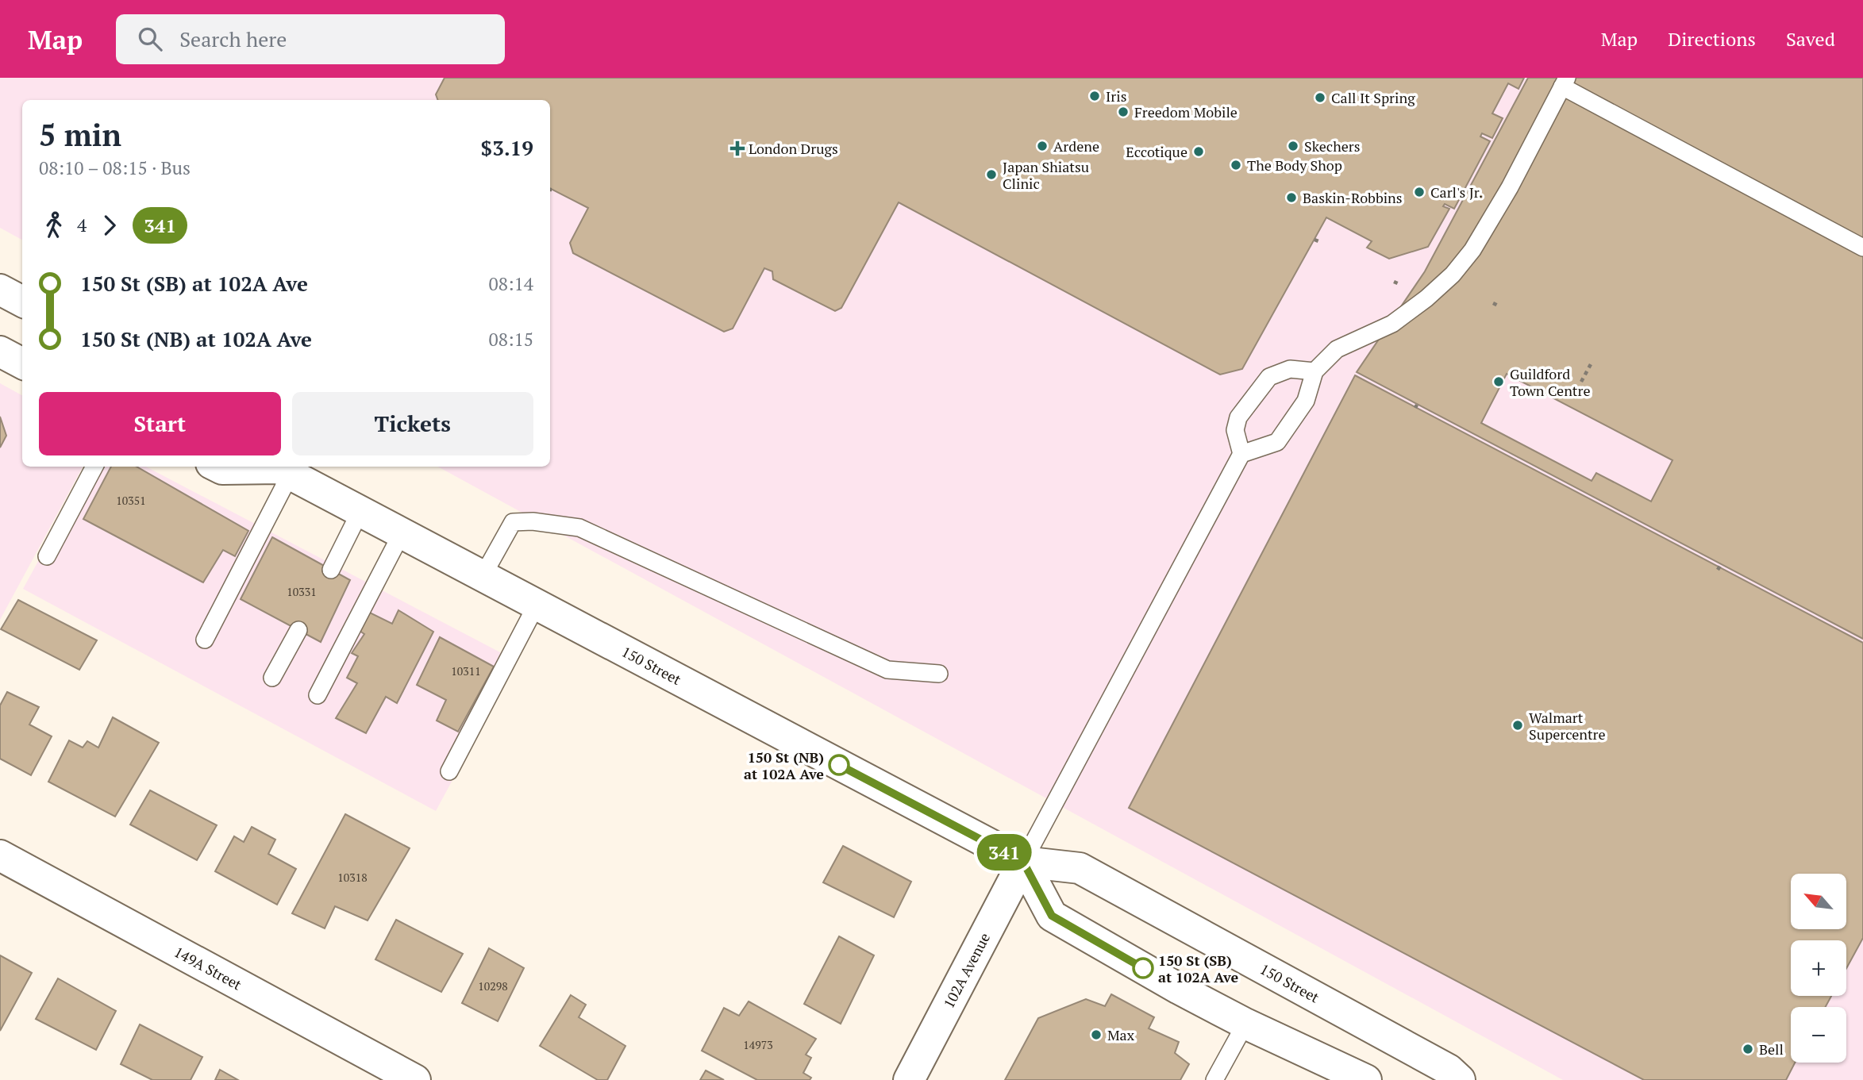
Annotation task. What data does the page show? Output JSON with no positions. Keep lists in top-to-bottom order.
{
  "streets": {
    "main road": ["150 Street", "149A Street", "102A Avenue"]
  },
  "crossings": [
    ["150 Street", "102A Avenue"]
  ],
  "places": {
    "other": [
      "Iris",
      "Call It Spring",
      "Freedom Mobile",
      "Ardene",
      "Skechers",
      "Eccotique",
      "The Body Shop",
      "Japan Shiatsu Clinic",
      "Carl's Jr.",
      "Baskin-Robbins",
      "Guildford Town Centre",
      "Walmart Supercentre",
      "150 St (NB) at 102A Ave",
      "150 St (SB) at 102A Ave",
      "Max",
      "Bell"
    ],
    "health": ["London Drugs"]
  },
  "lines": ["bus line 341"],
  "house_numbers": [
    "10351",
    "10331",
    "10311",
    "10318",
    "10298",
    "14973"
  ],
  "north": "top left",
  "page": {
    "header": "Map",
    "search": "Search here",
    "nav": ["Map", "Directions", "Saved"],
    "on_map": "341",
    "heading": ["5 min", "08:10 – 08:15 · Bus", "$3.19"],
    "legs": ["4", "341"],
    "list": [
      {
        "name": "150 St (SB) at 102A Ave",
        "value": "08:14"
      },
      {
        "name": "150 St (NB) at 102A Ave",
        "value": "08:15"
      }
    ],
    "buttons": ["Start", "Tickets"],
    "map_buttons": ["+", "−"]
  }
}
